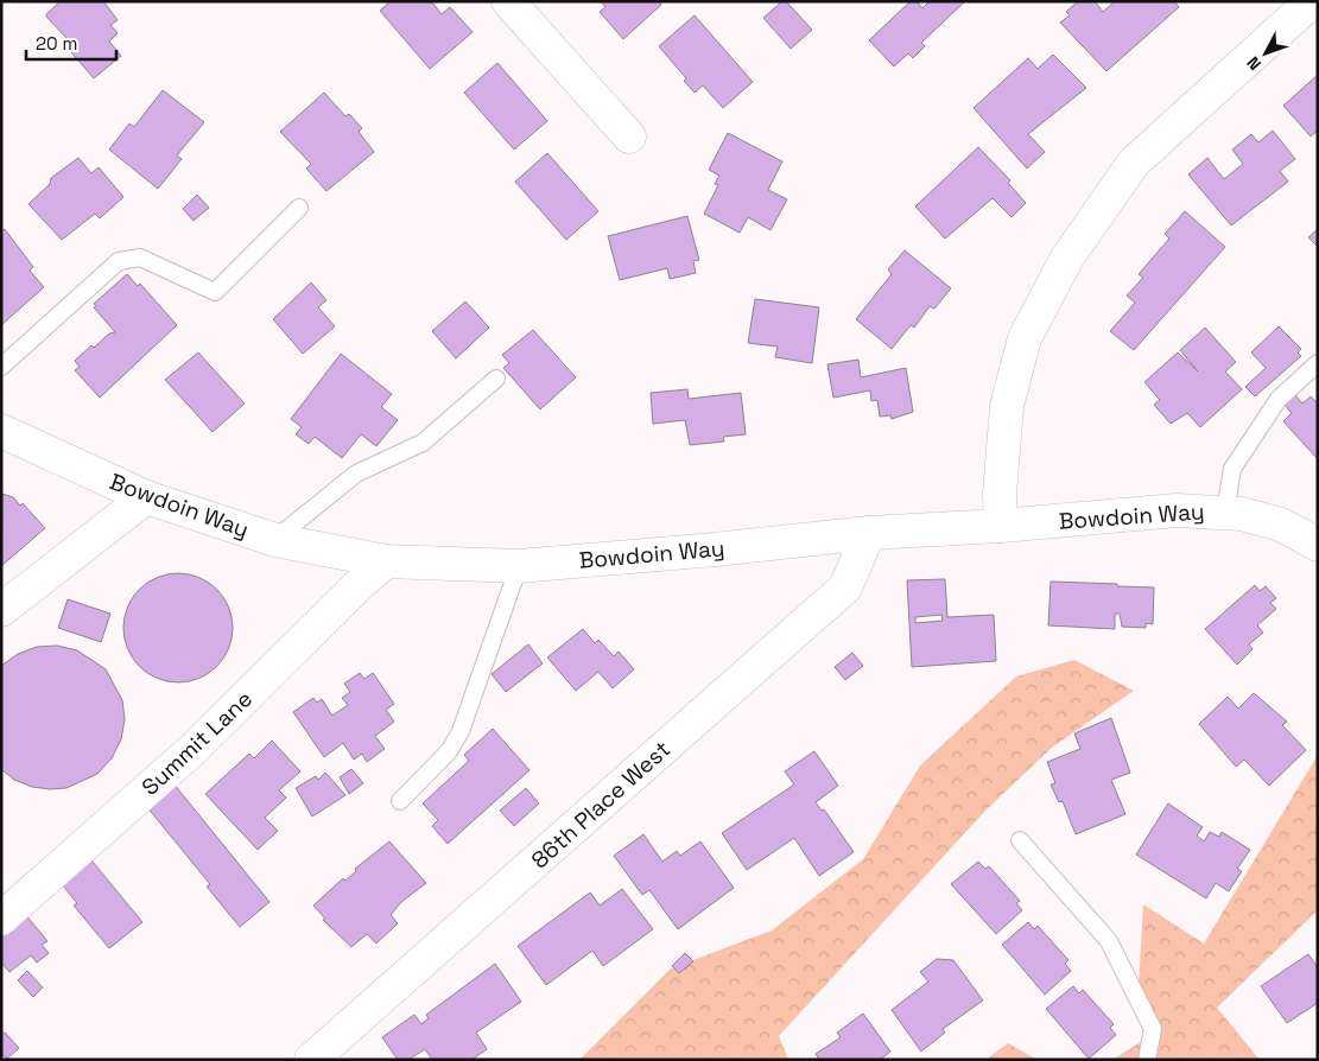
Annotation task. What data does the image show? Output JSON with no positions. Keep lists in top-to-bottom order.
{
  "streets": {
    "street": ["Bowdoin Way", "Summit Lane", "86th Place West"]
  },
  "crossings": [
    ["Bowdoin Way", "Summit Lane"],
    ["Bowdoin Way", "86th Place West"]
  ],
  "scale_bar": "20 m",
  "north": "bottom left"
}
